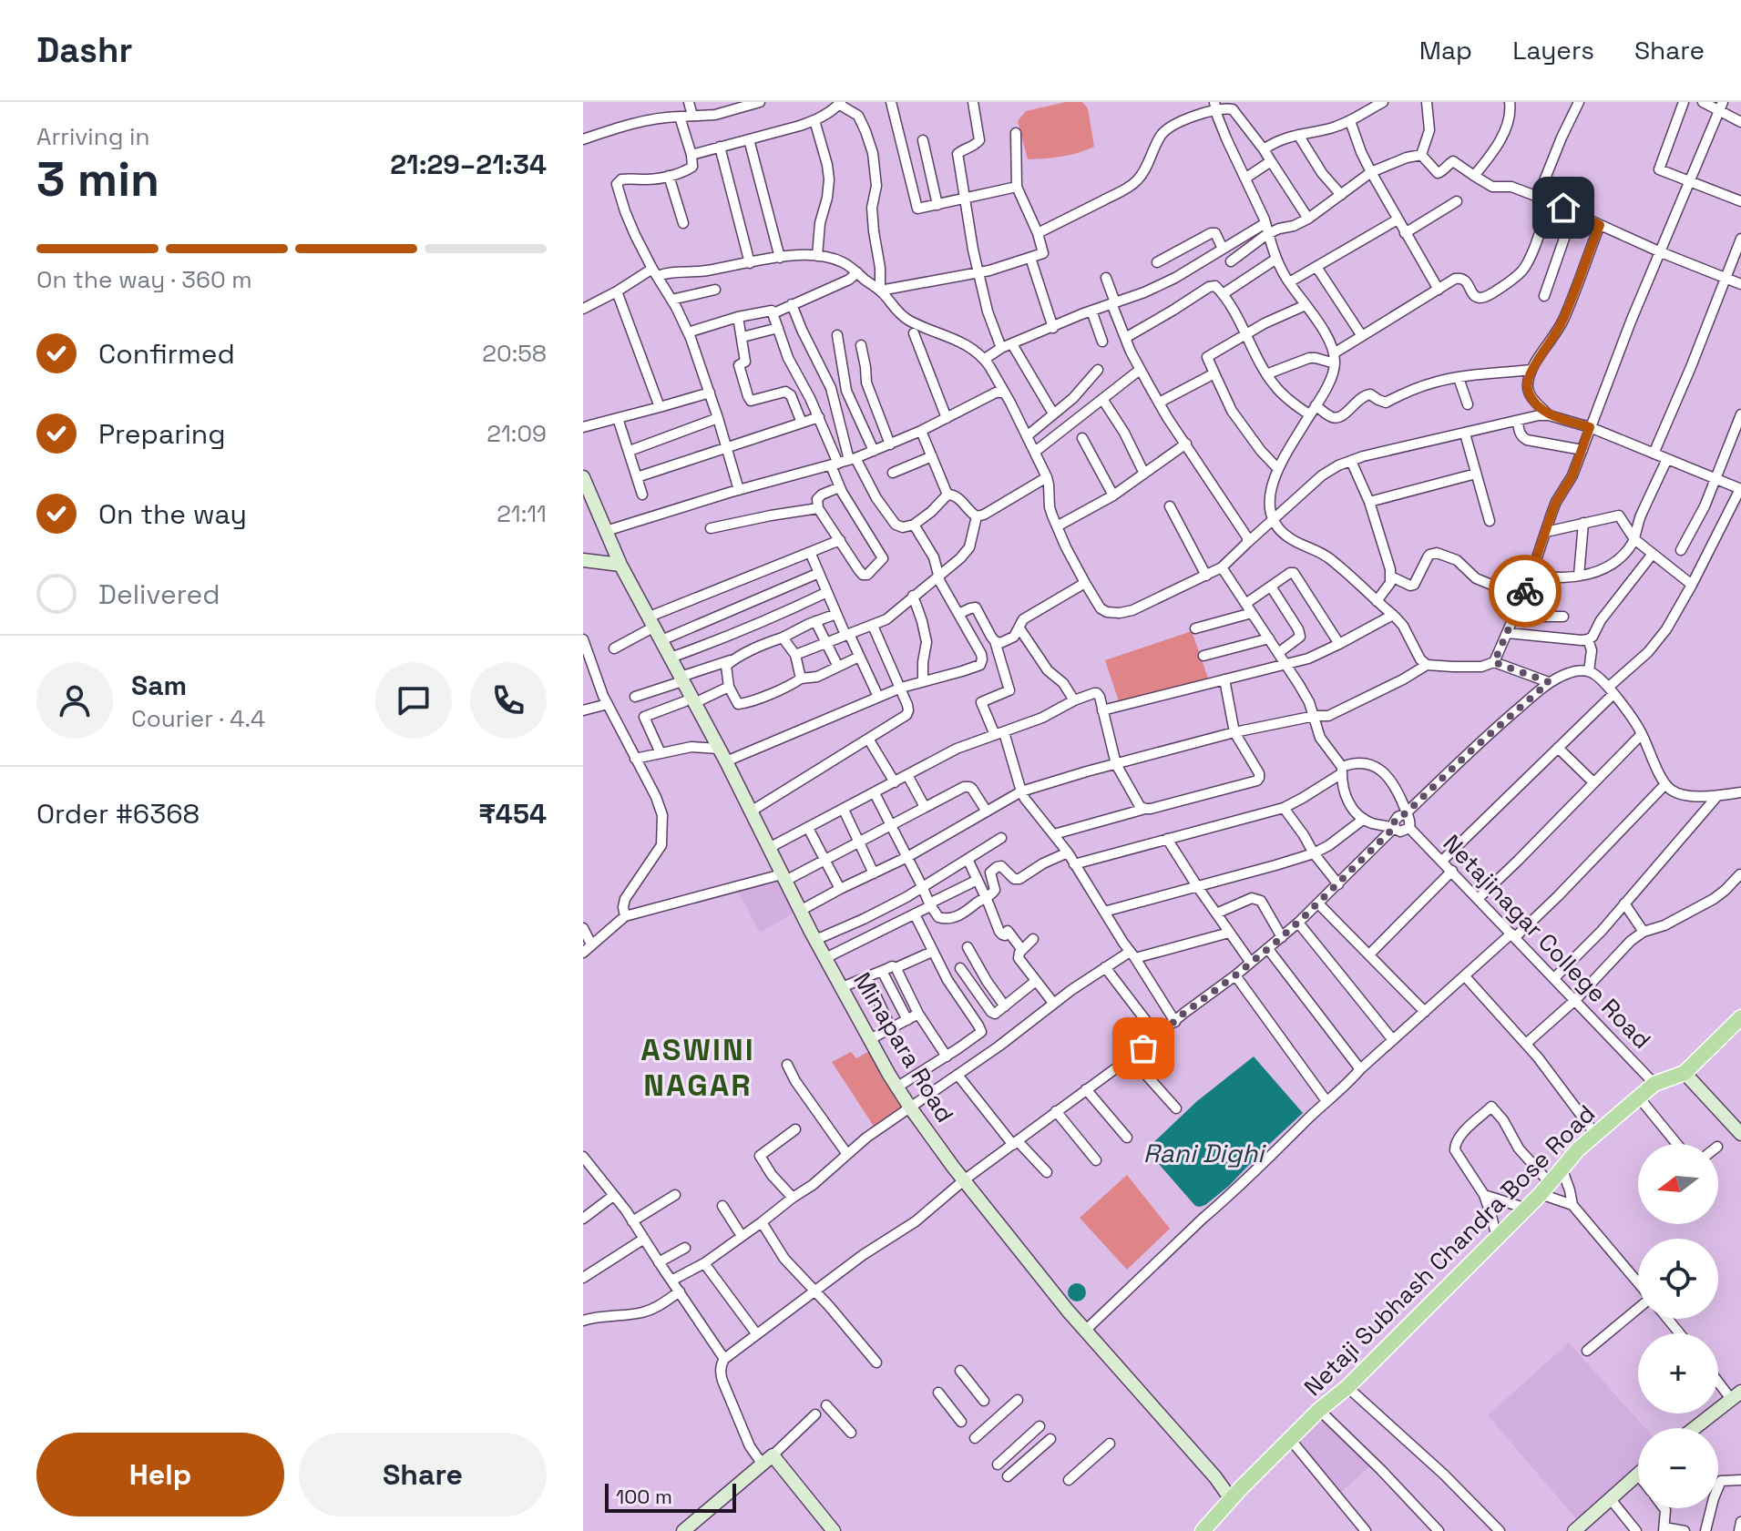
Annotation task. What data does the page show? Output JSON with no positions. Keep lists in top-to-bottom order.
{
  "streets": {
    "main road": ["Netaji Subhash Chandra Bose Road"],
    "street": ["Netajinagar College Road", "Minapara Road"]
  },
  "crossings": [
    ["Netajinagar College Road", "Netaji Subhash Chandra Bose Road"],
    ["Minapara Road", "Netaji Subhash Chandra Bose Road"]
  ],
  "districts": ["ASWINI NAGAR"],
  "water": ["Rani Dighi"],
  "scale_bar": "100 m",
  "north": "left",
  "page": {
    "header": "Dashr",
    "nav": ["Map", "Layers", "Share"],
    "heading": ["3 min", "Arriving in", "21:29–21:34"],
    "panel": [
      "Sam",
      "Courier · 4.4",
      "Order #6368",
      "₹454"
    ],
    "bar": "On the way · 360 m",
    "list": [
      ["Confirmed", "20:58"],
      ["Preparing", "21:09"],
      ["On the way", "21:11"],
      "Delivered"
    ],
    "map_buttons": ["+", "−"],
    "buttons": ["Help", "Share"],
    "scale": "100 m"
  }
}
